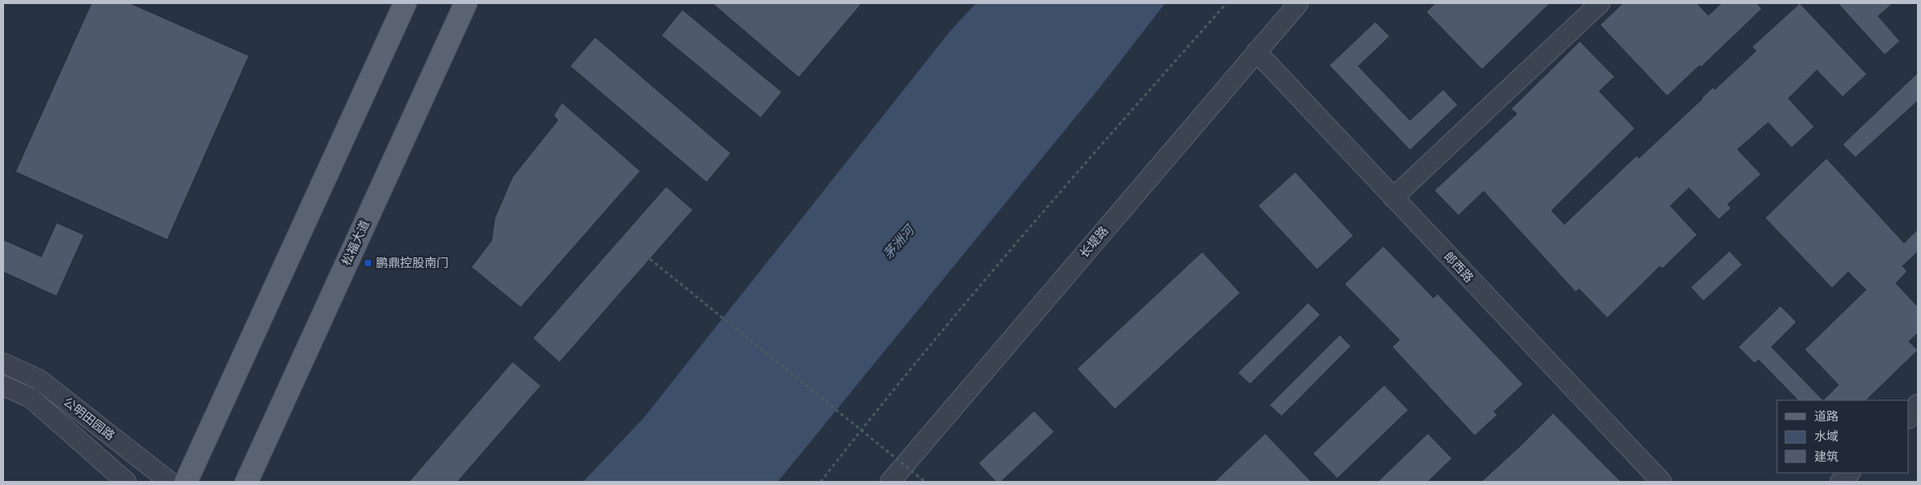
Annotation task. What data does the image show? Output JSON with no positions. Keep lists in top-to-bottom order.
{
  "streets": {
    "main road": ["松福大道"],
    "street": ["长堤路", "郎西路", "公明田园路"]
  },
  "crossings": [
    ["长堤路", "郎西路"]
  ],
  "water": ["茅洲河"],
  "places": {
    "transit": ["鹏鼎控股南门"]
  },
  "legend": ["道路", "水域", "建筑"]
}
